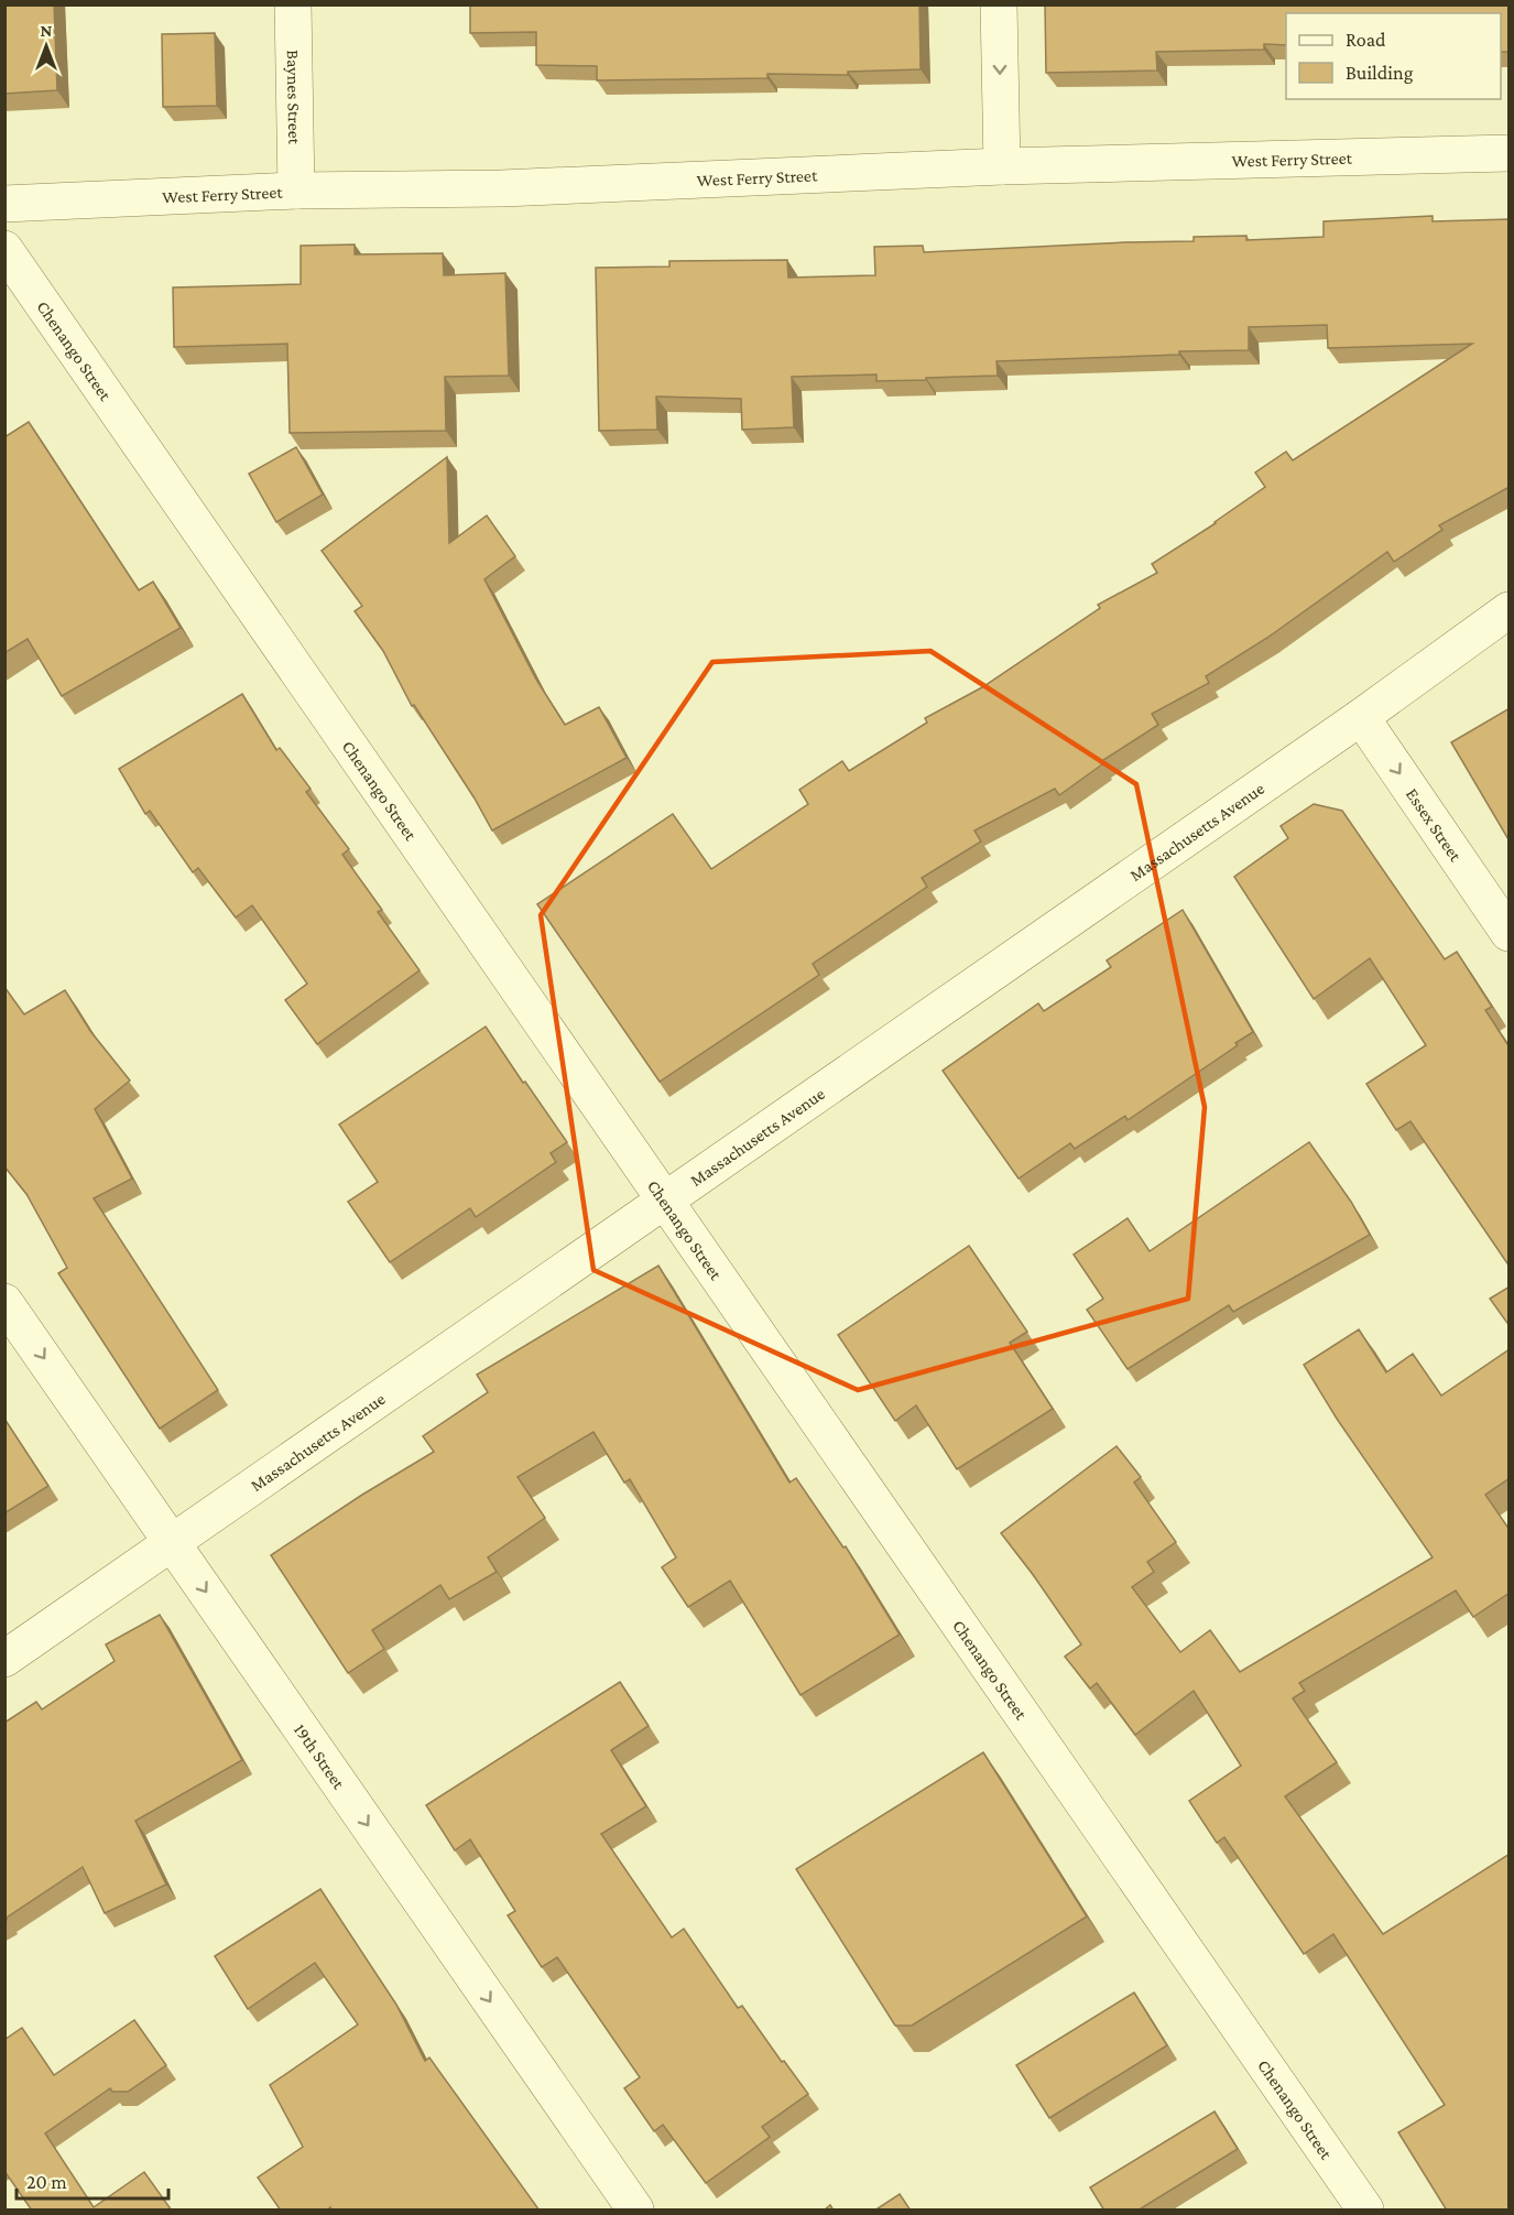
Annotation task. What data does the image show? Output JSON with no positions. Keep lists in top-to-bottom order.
{
  "streets": {
    "street": [
      "Baynes Street",
      "West Ferry Street",
      "Chenango Street",
      "Essex Street",
      "Massachusetts Avenue",
      "19th Street"
    ]
  },
  "crossings": [
    ["Baynes Street", "West Ferry Street"],
    ["Chenango Street", "Massachusetts Avenue"],
    ["Essex Street", "Massachusetts Avenue"],
    ["Massachusetts Avenue", "19th Street"]
  ],
  "one_way": ["Essex Street", "19th Street"],
  "legend": ["Road", "Building"],
  "scale_bar": "20 m",
  "north": "top"
}
